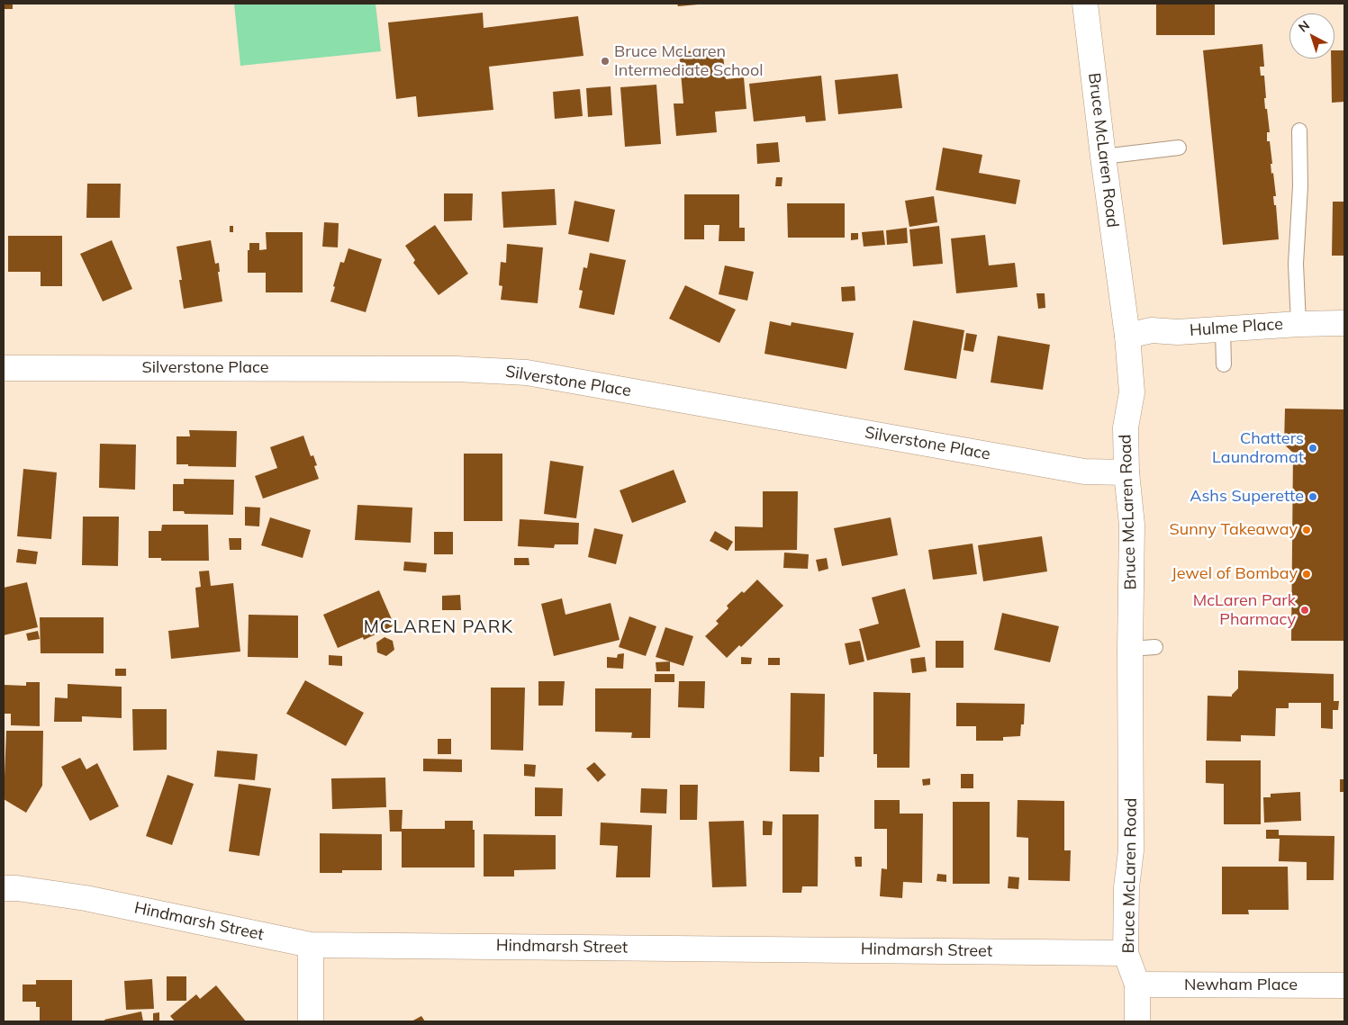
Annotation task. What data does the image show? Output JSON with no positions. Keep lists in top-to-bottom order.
{
  "streets": {
    "street": [
      "Bruce McLaren Road",
      "Hulme Place",
      "Silverstone Place",
      "Hindmarsh Street",
      "Newham Place"
    ]
  },
  "crossings": [
    ["Bruce McLaren Road", "Hulme Place"],
    ["Bruce McLaren Road", "Silverstone Place"],
    ["Bruce McLaren Road", "Hindmarsh Street"],
    ["Bruce McLaren Road", "Newham Place"]
  ],
  "districts": ["MCLAREN PARK"],
  "places": [
    "Bruce McLaren Intermediate School",
    "Chatters Laundromat",
    "Ashs Superette",
    "Sunny Takeaway",
    "Jewel of Bombay",
    "McLaren Park Pharmacy"
  ],
  "north": "top left"
}
